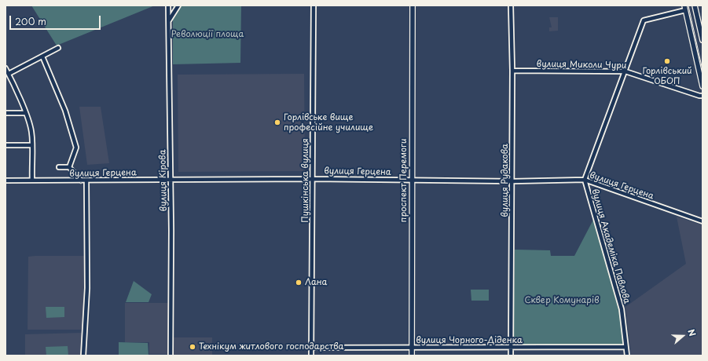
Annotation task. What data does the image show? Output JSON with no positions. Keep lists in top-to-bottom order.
{
  "streets": {
    "main road": ["проспект Перемоги"],
    "street": [
      "вулиця Миколи Чури",
      "вулиця Герцена",
      "вулиця Кірова",
      "Пушкінська вулиця",
      "вулиця Рудакова",
      "вулиця Академіка Павлова",
      "вулиця Чорного-Діденка"
    ]
  },
  "crossings": [
    ["вулиця Миколи Чури", "вулиця Рудакова"],
    ["вулиця Миколи Чури", "вулиця Академіка Павлова"],
    ["вулиця Герцена", "вулиця Кірова"],
    ["вулиця Герцена", "Пушкінська вулиця"],
    ["вулиця Герцена", "проспект Перемоги"],
    ["вулиця Герцена", "вулиця Рудакова"],
    ["вулиця Герцена", "вулиця Академіка Павлова"],
    ["Пушкінська вулиця", "вулиця Чорного-Діденка"],
    ["проспект Перемоги", "вулиця Чорного-Діденка"],
    ["вулиця Рудакова", "вулиця Чорного-Діденка"],
    ["вулиця Академіка Павлова", "вулиця Чорного-Діденка"]
  ],
  "parks": ["Революції площа", "Сквер Комунарів"],
  "places": [
    "Горлівський ОБОП",
    "Горлівське вище професійне училище",
    "Лана",
    "Технікум житлового господарства"
  ],
  "scale_bar": "200 m",
  "north": "right"
}
